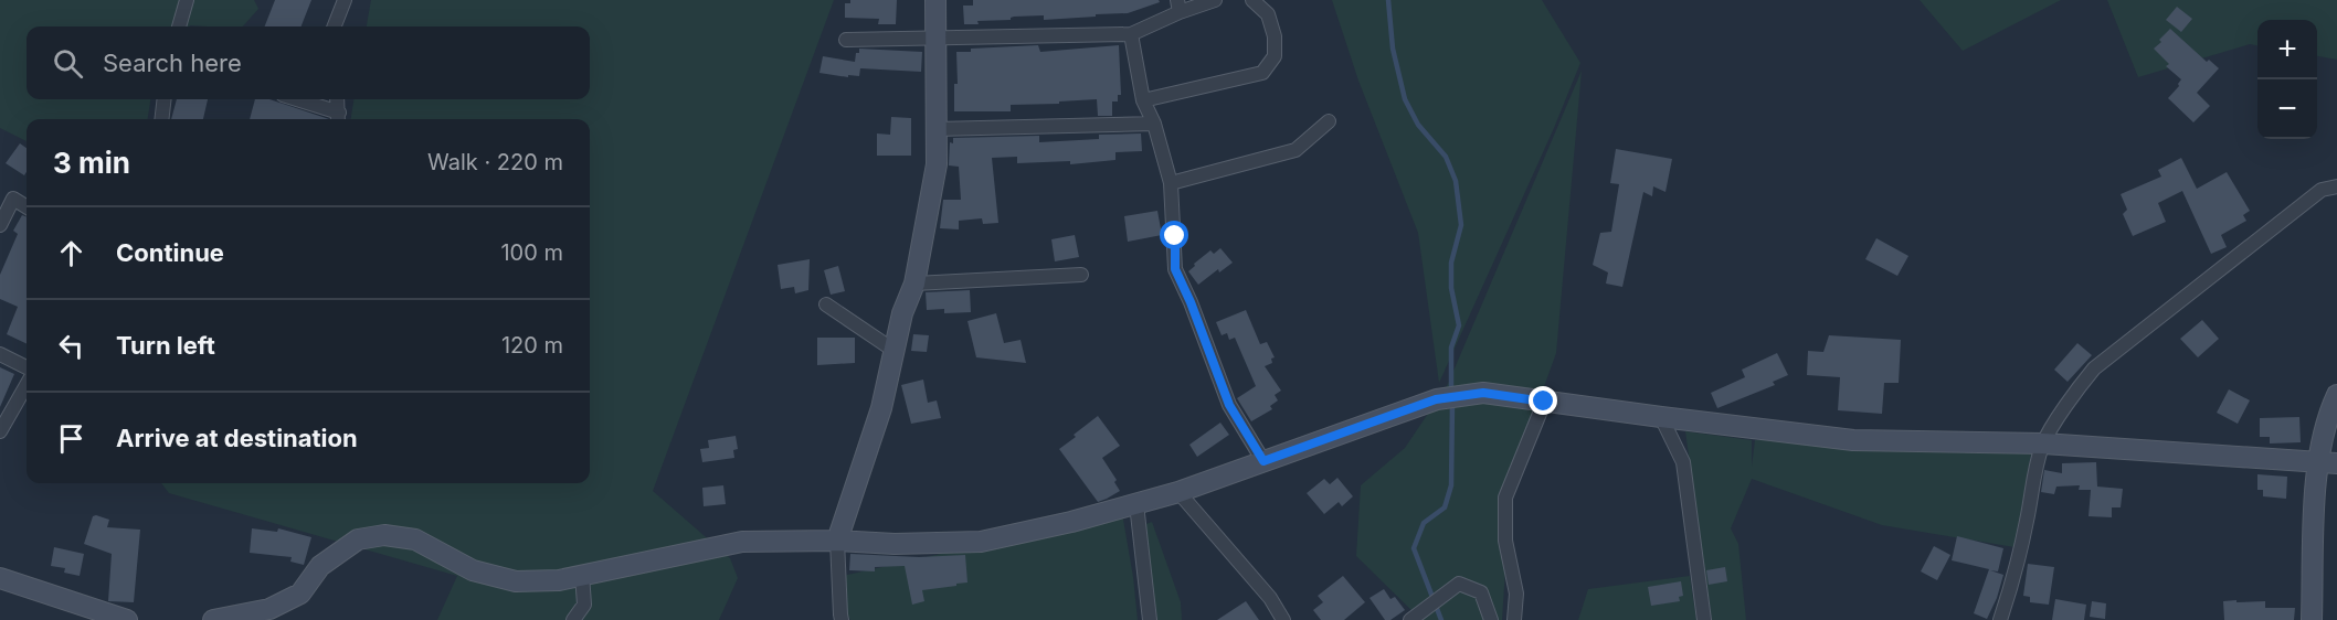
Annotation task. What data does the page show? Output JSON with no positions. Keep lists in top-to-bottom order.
{
  "page": {
    "map_buttons": ["+", "−"],
    "search": "Search here",
    "heading": ["3 min", "Walk · 220 m"],
    "list": [
      ["Continue", "100 m"],
      ["Turn left", "120 m"],
      "Arrive at destination"
    ]
  }
}
